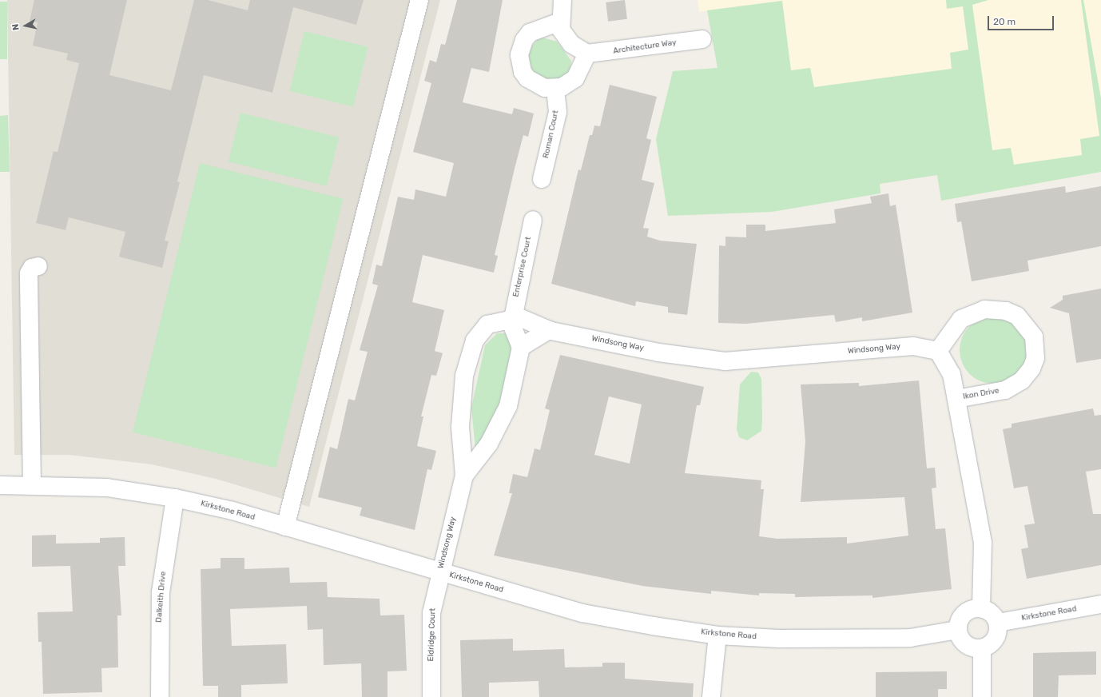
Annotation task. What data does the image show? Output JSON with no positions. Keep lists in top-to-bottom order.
{
  "streets": {
    "street": [
      "Architecture Way",
      "Roman Court",
      "Enterprise Court",
      "Windsong Way",
      "Ikon Drive",
      "Kirkstone Road",
      "Dalkeith Drive",
      "Eldridge Court"
    ]
  },
  "crossings": [
    ["Architecture Way", "Roman Court"],
    ["Enterprise Court", "Windsong Way"],
    ["Windsong Way", "Ikon Drive"],
    ["Windsong Way", "Kirkstone Road"],
    ["Windsong Way", "Eldridge Court"],
    ["Kirkstone Road", "Dalkeith Drive"],
    ["Kirkstone Road", "Eldridge Court"]
  ],
  "scale_bar": "20 m",
  "north": "left"
}
